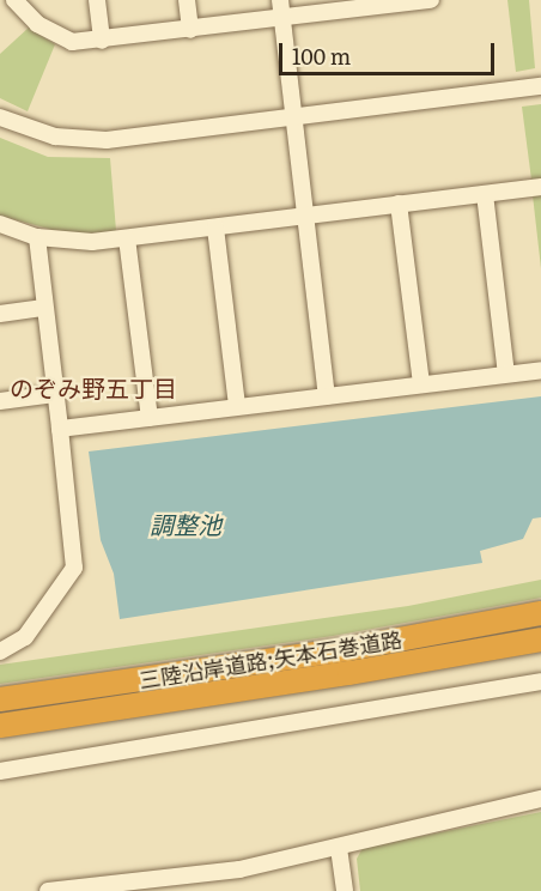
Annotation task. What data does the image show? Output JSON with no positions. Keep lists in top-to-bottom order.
{
  "streets": {
    "highway": ["三陸沿岸道路;矢本石巻道路"]
  },
  "districts": ["のぞみ野五丁目"],
  "water": ["調整池"],
  "scale_bar": "100 m"
}
